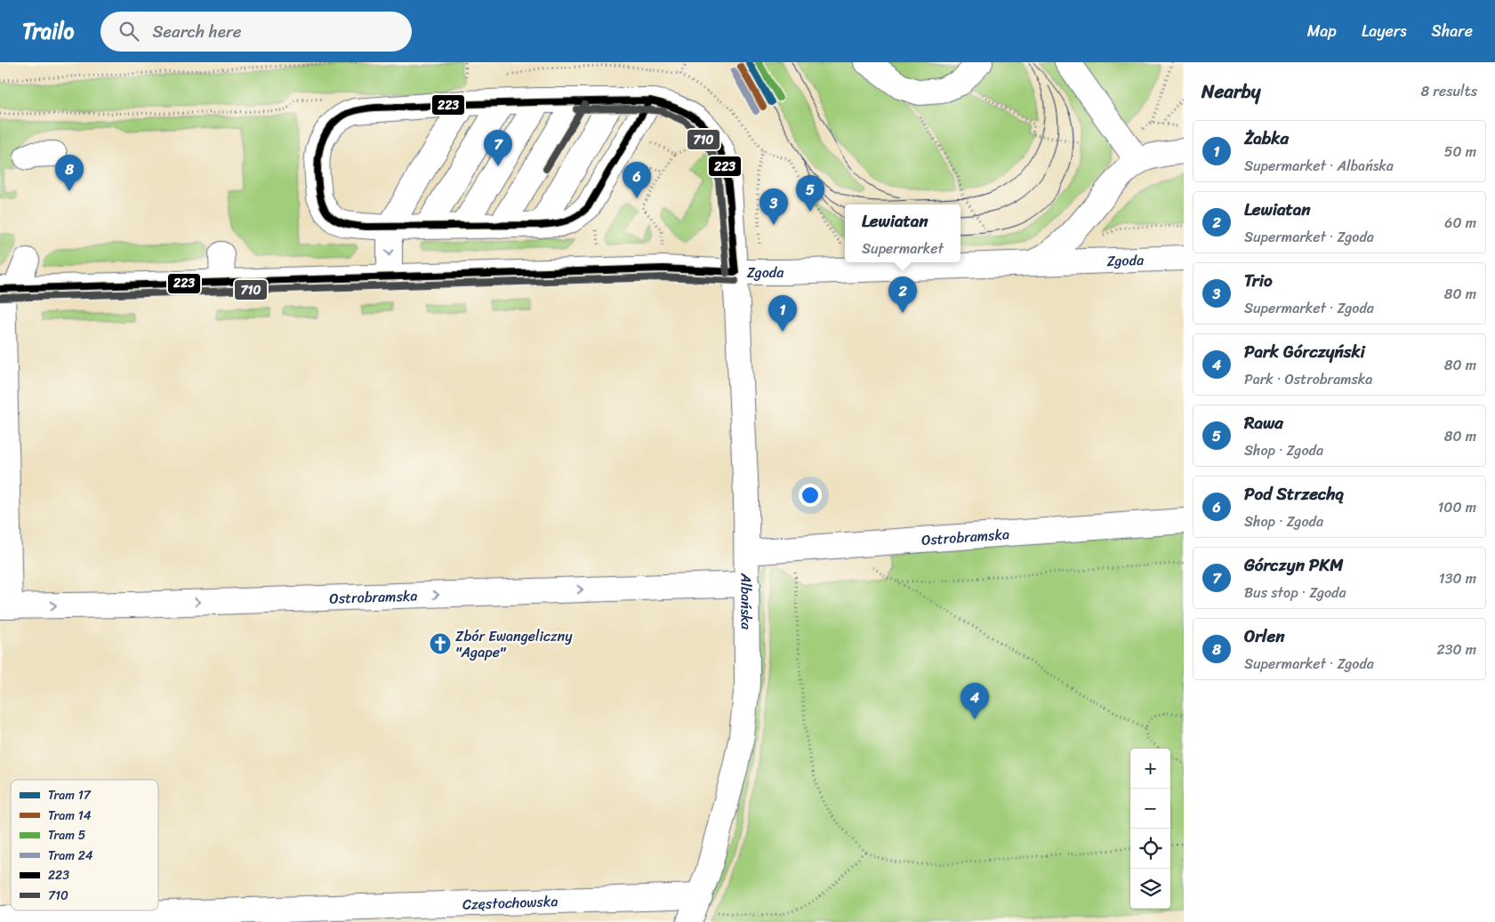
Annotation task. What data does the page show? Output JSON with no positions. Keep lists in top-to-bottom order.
{
  "streets": {
    "street": [
      "Zgoda",
      "Ostrobramska",
      "Albańska",
      "Częstochowska"
    ]
  },
  "crossings": [
    ["Zgoda", "Albańska"],
    ["Ostrobramska", "Albańska"],
    ["Albańska", "Częstochowska"]
  ],
  "one_way": ["Ostrobramska"],
  "places": {
    "church": ["Zbór Ewangeliczny \"Agape\""]
  },
  "lines": [
    "tram line 17",
    "tram line 5",
    "tram line 14",
    "tram line 24",
    "transit line 223",
    "transit line 710"
  ],
  "legend": [
    "Tram 17",
    "Tram 14",
    "Tram 5",
    "Tram 24",
    "223",
    "710"
  ],
  "page": {
    "header": "Trailo",
    "search": "Search here",
    "nav": ["Map", "Layers", "Share"],
    "heading": ["Nearby", "8 results"],
    "list": [
      {
        "mark": "1",
        "name": "Żabka",
        "note": "Supermarket · Albańska",
        "value": "50 m"
      },
      {
        "mark": "2",
        "name": "Lewiatan",
        "note": "Supermarket · Zgoda",
        "value": "60 m"
      },
      {
        "mark": "3",
        "name": "Trio",
        "note": "Supermarket · Zgoda",
        "value": "80 m"
      },
      {
        "mark": "4",
        "name": "Park Górczyński",
        "note": "Park · Ostrobramska",
        "value": "80 m"
      },
      {
        "mark": "5",
        "name": "Rawa",
        "note": "Shop · Zgoda",
        "value": "80 m"
      },
      {
        "mark": "6",
        "name": "Pod Strzechą",
        "note": "Shop · Zgoda",
        "value": "100 m"
      },
      {
        "mark": "7",
        "name": "Górczyn PKM",
        "note": "Bus stop · Zgoda",
        "value": "130 m"
      },
      {
        "mark": "8",
        "name": "Orlen",
        "note": "Supermarket · Zgoda",
        "value": "230 m"
      }
    ],
    "pins": [
      "7",
      "8",
      "6",
      "5",
      "3",
      "2",
      "1",
      "4"
    ],
    "popup": ["Lewiatan", "Supermarket"],
    "map_buttons": ["+", "−"]
  }
}
